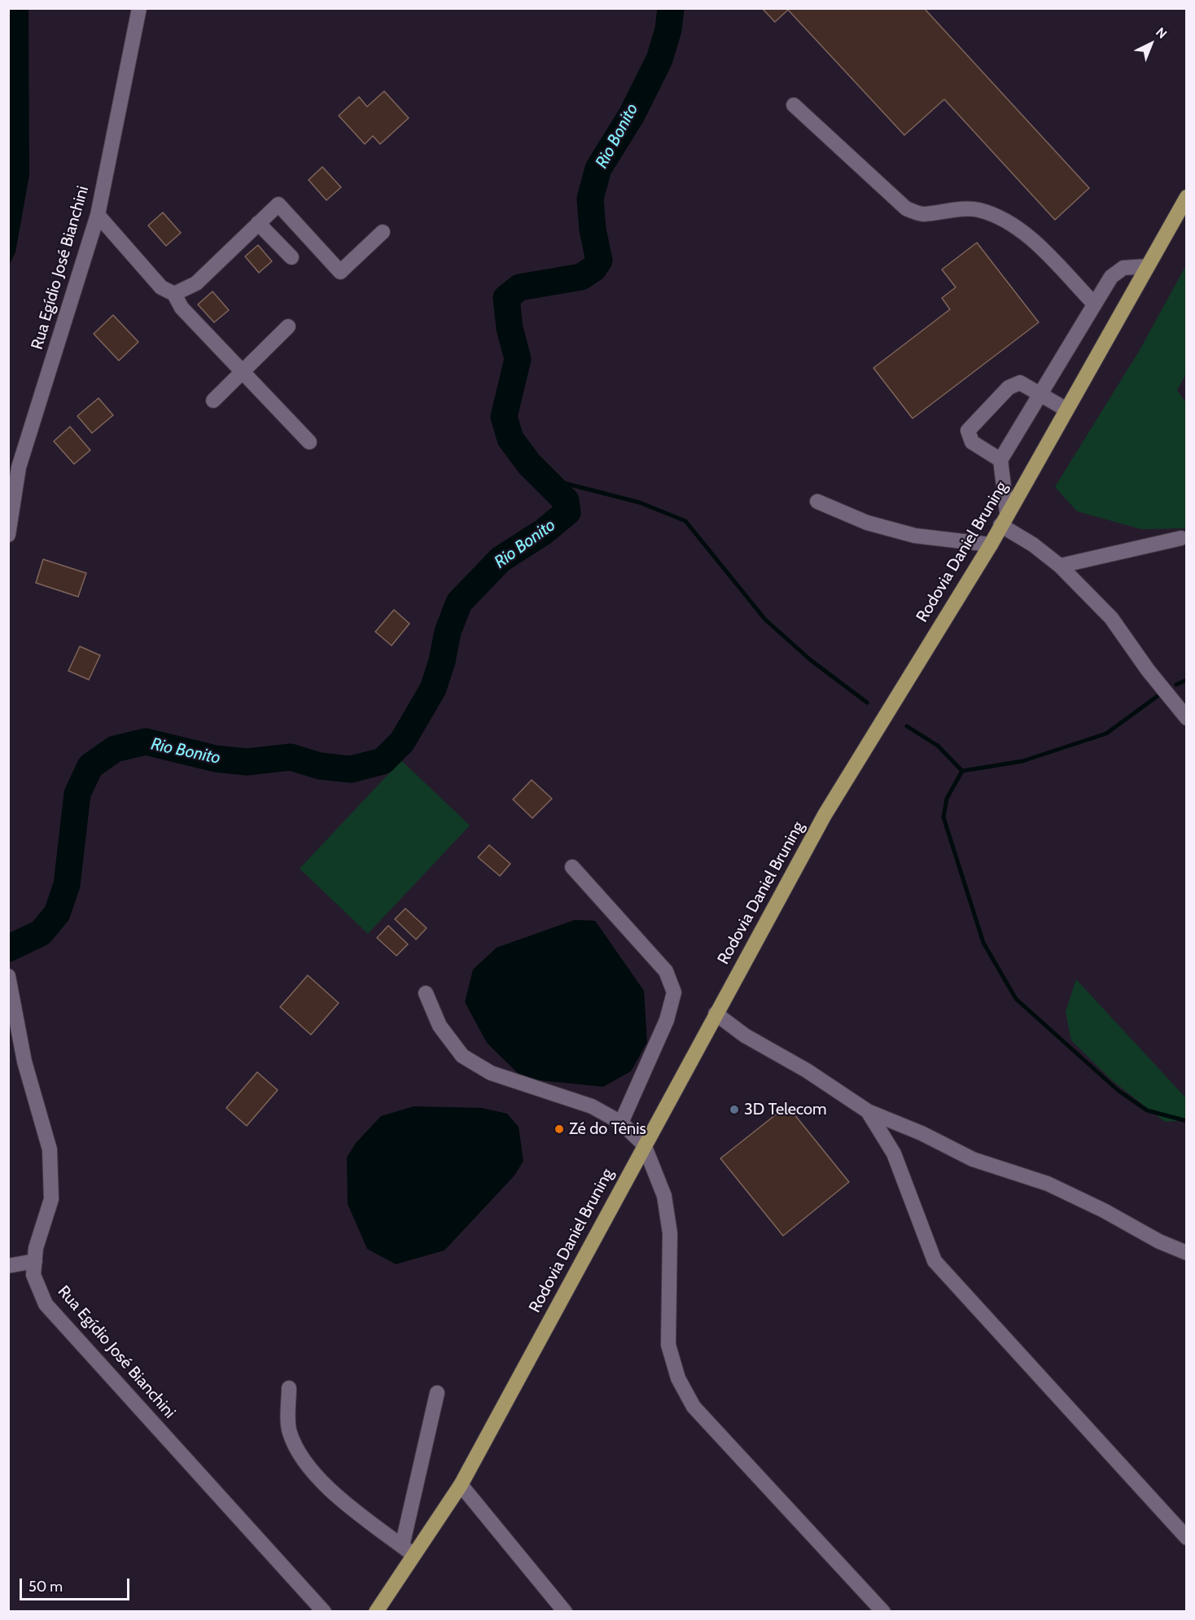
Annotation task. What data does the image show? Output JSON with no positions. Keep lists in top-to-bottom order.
{
  "streets": {
    "main road": ["Rodovia Daniel Bruning"],
    "street": ["Rua Egídio José Bianchini"]
  },
  "water": ["Rio Bonito"],
  "places": ["3D Telecom", "Zé do Tênis"],
  "scale_bar": "50 m",
  "north": "top right"
}
